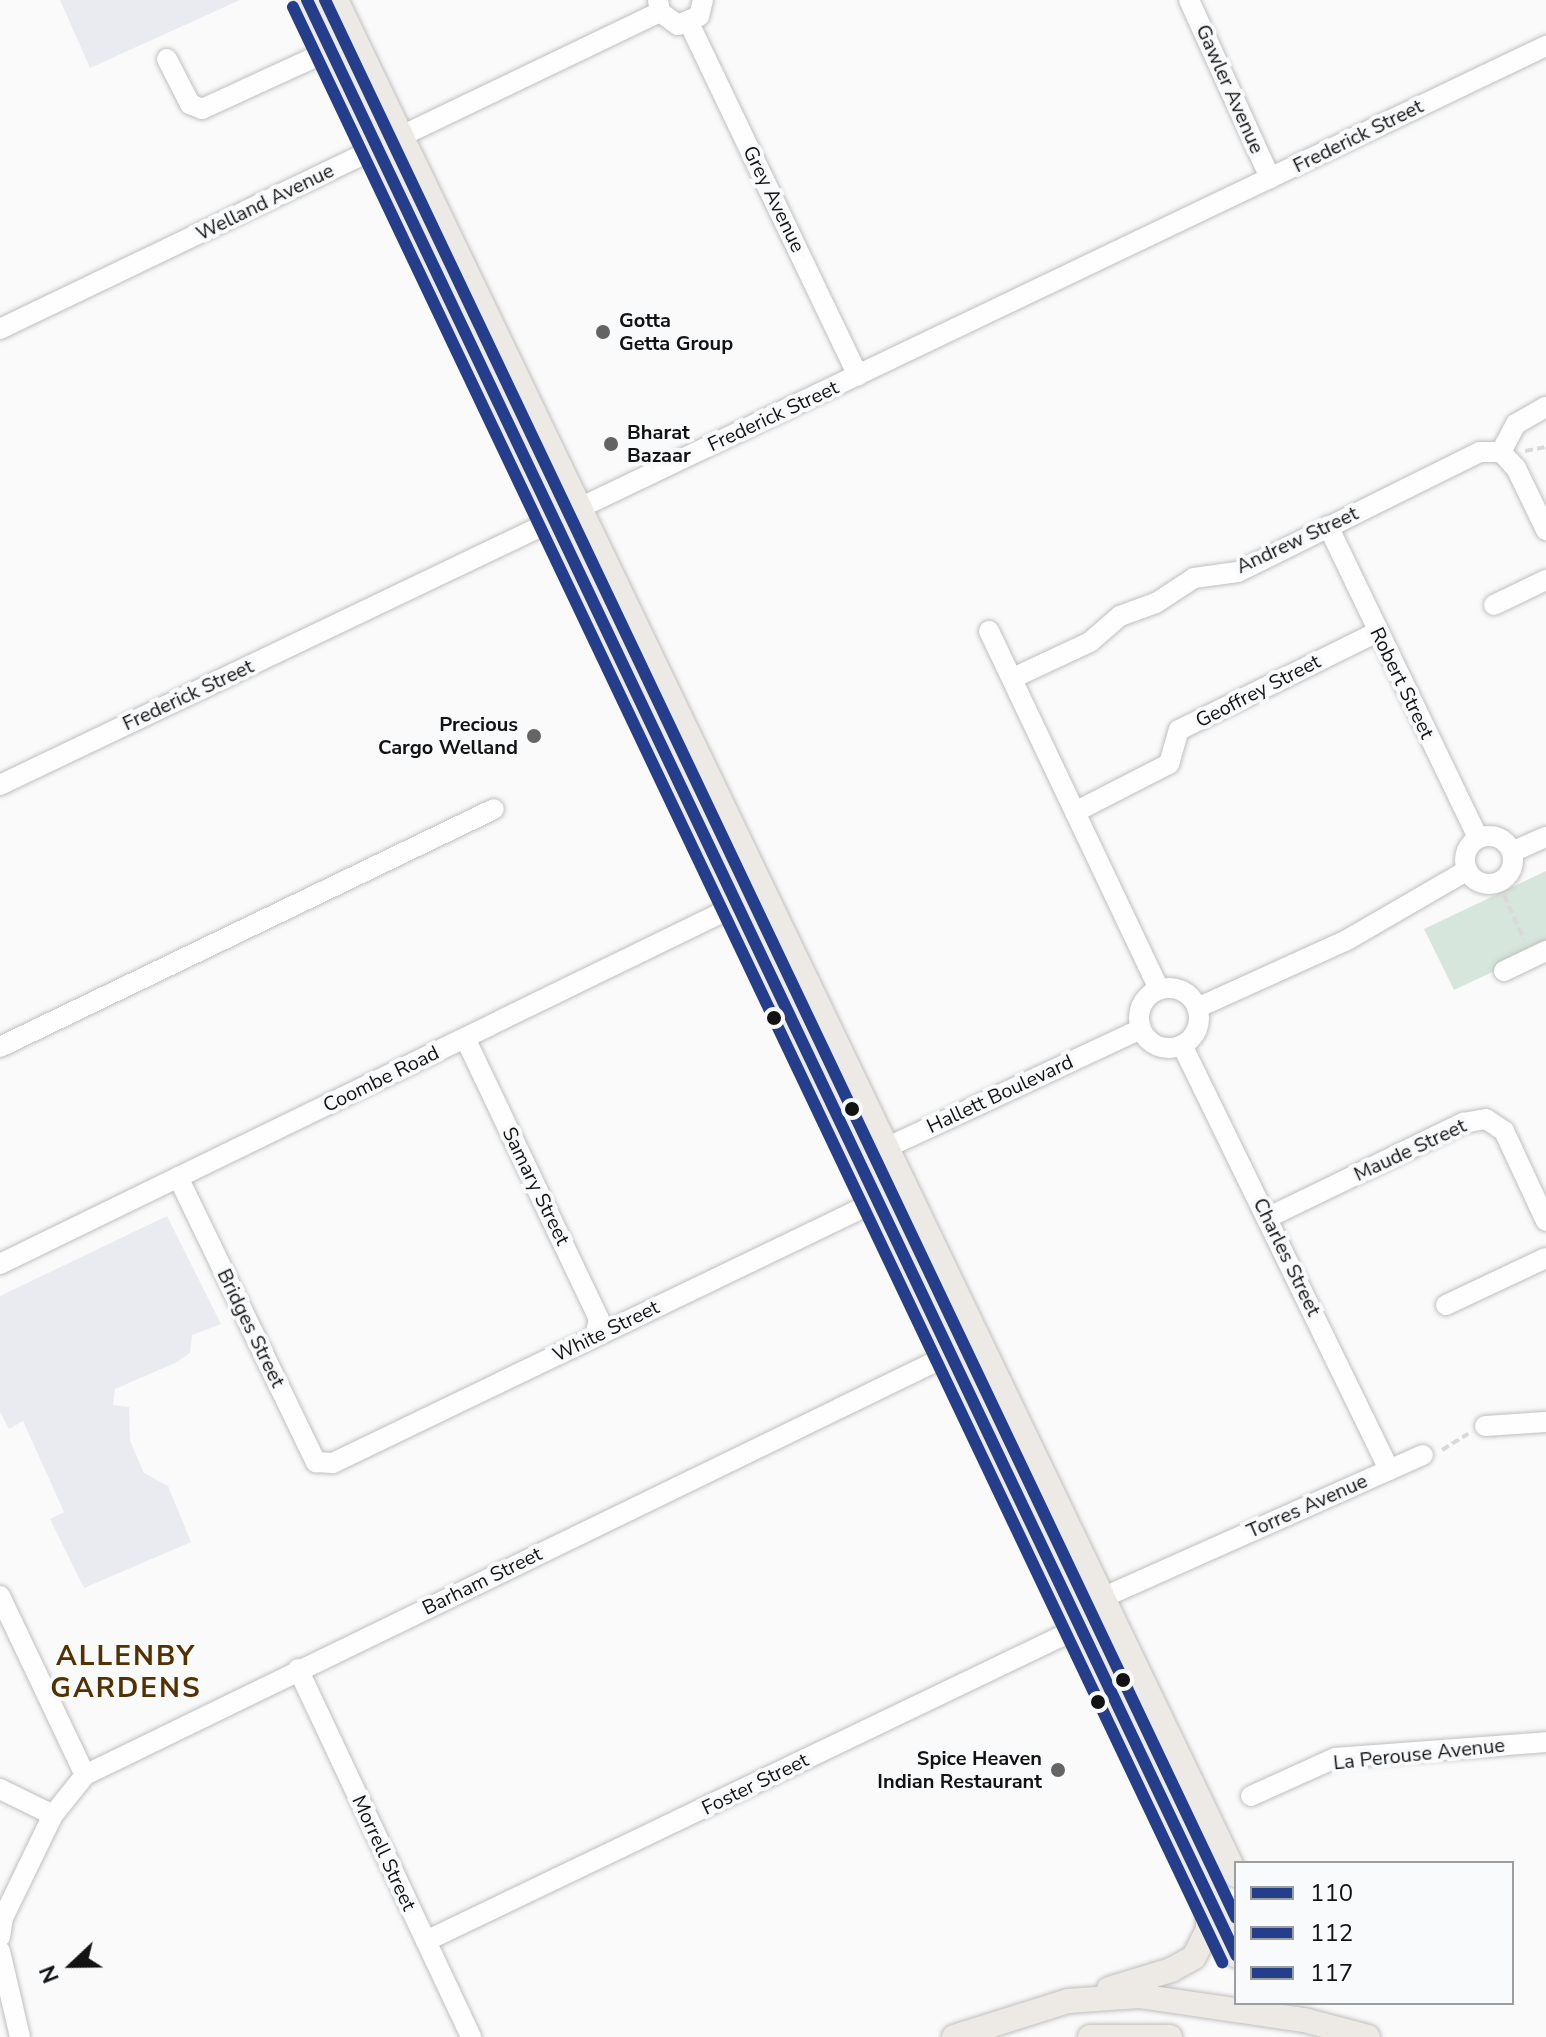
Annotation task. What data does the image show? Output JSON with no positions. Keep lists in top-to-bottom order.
{
  "streets": {
    "street": [
      "Gawler Avenue",
      "Frederick Street",
      "Grey Avenue",
      "Welland Avenue",
      "Andrew Street",
      "Robert Street",
      "Geoffrey Street",
      "Coombe Road",
      "Hallett Boulevard",
      "Maude Street",
      "Samary Street",
      "Charles Street",
      "Bridges Street",
      "White Street",
      "Torres Avenue",
      "Barham Street",
      "La Perouse Avenue",
      "Foster Street",
      "Morrell Street"
    ]
  },
  "crossings": [
    ["Gawler Avenue", "Frederick Street"],
    ["Frederick Street", "Grey Avenue"],
    ["Andrew Street", "Robert Street"],
    ["Robert Street", "Geoffrey Street"],
    ["Coombe Road", "Samary Street"],
    ["Coombe Road", "Bridges Street"],
    ["Hallett Boulevard", "Charles Street"],
    ["Maude Street", "Charles Street"],
    ["Samary Street", "White Street"],
    ["Charles Street", "Torres Avenue"],
    ["Bridges Street", "White Street"],
    ["Barham Street", "Morrell Street"],
    ["Foster Street", "Morrell Street"]
  ],
  "districts": ["ALLENBY GARDENS"],
  "places": [
    "Gotta Getta Group",
    "Bharat Bazaar",
    "Precious Cargo Welland",
    "Spice Heaven Indian Restaurant"
  ],
  "lines": ["transit line 110", "transit line 117", "transit line 112"],
  "legend": ["110", "112", "117"],
  "north": "left"
}
